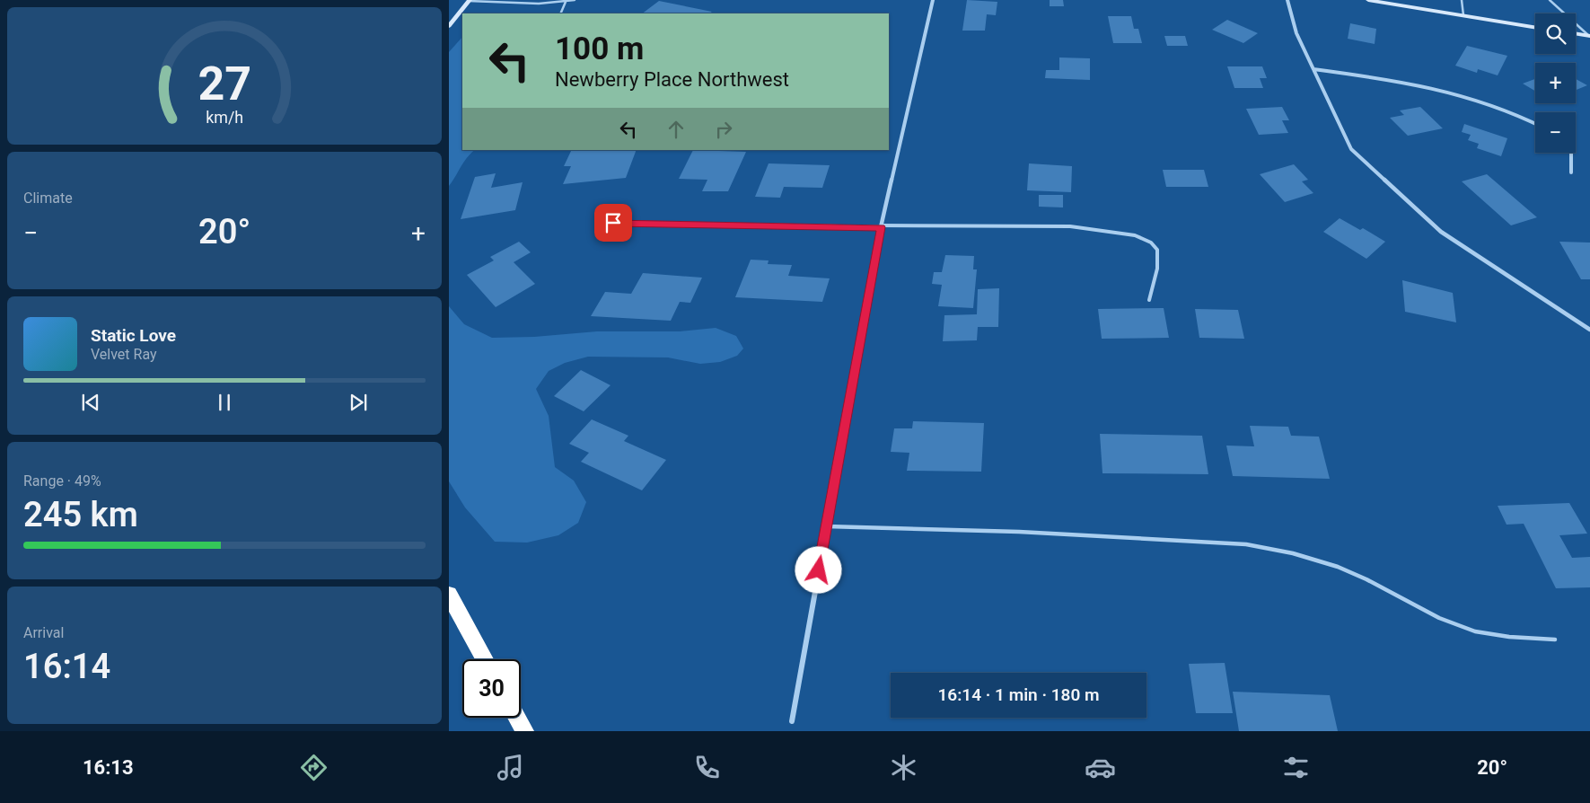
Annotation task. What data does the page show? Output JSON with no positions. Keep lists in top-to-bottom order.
{
  "page": {
    "map_buttons": ["+", "−"],
    "turn": ["100 m", "Newberry Place Northwest"],
    "tile": [
      "Climate",
      ["Range · 49%", "245 km"],
      ["Arrival", "16:14"]
    ],
    "heat": ["−", "20°", "+"],
    "song": ["Static Love", "Velvet Ray"],
    "limit": "30",
    "trip": "16:14 · 1 min · 180 m",
    "tabs": ["16:13", "20°"],
    "gauge": ["27", "km/h"]
  }
}
